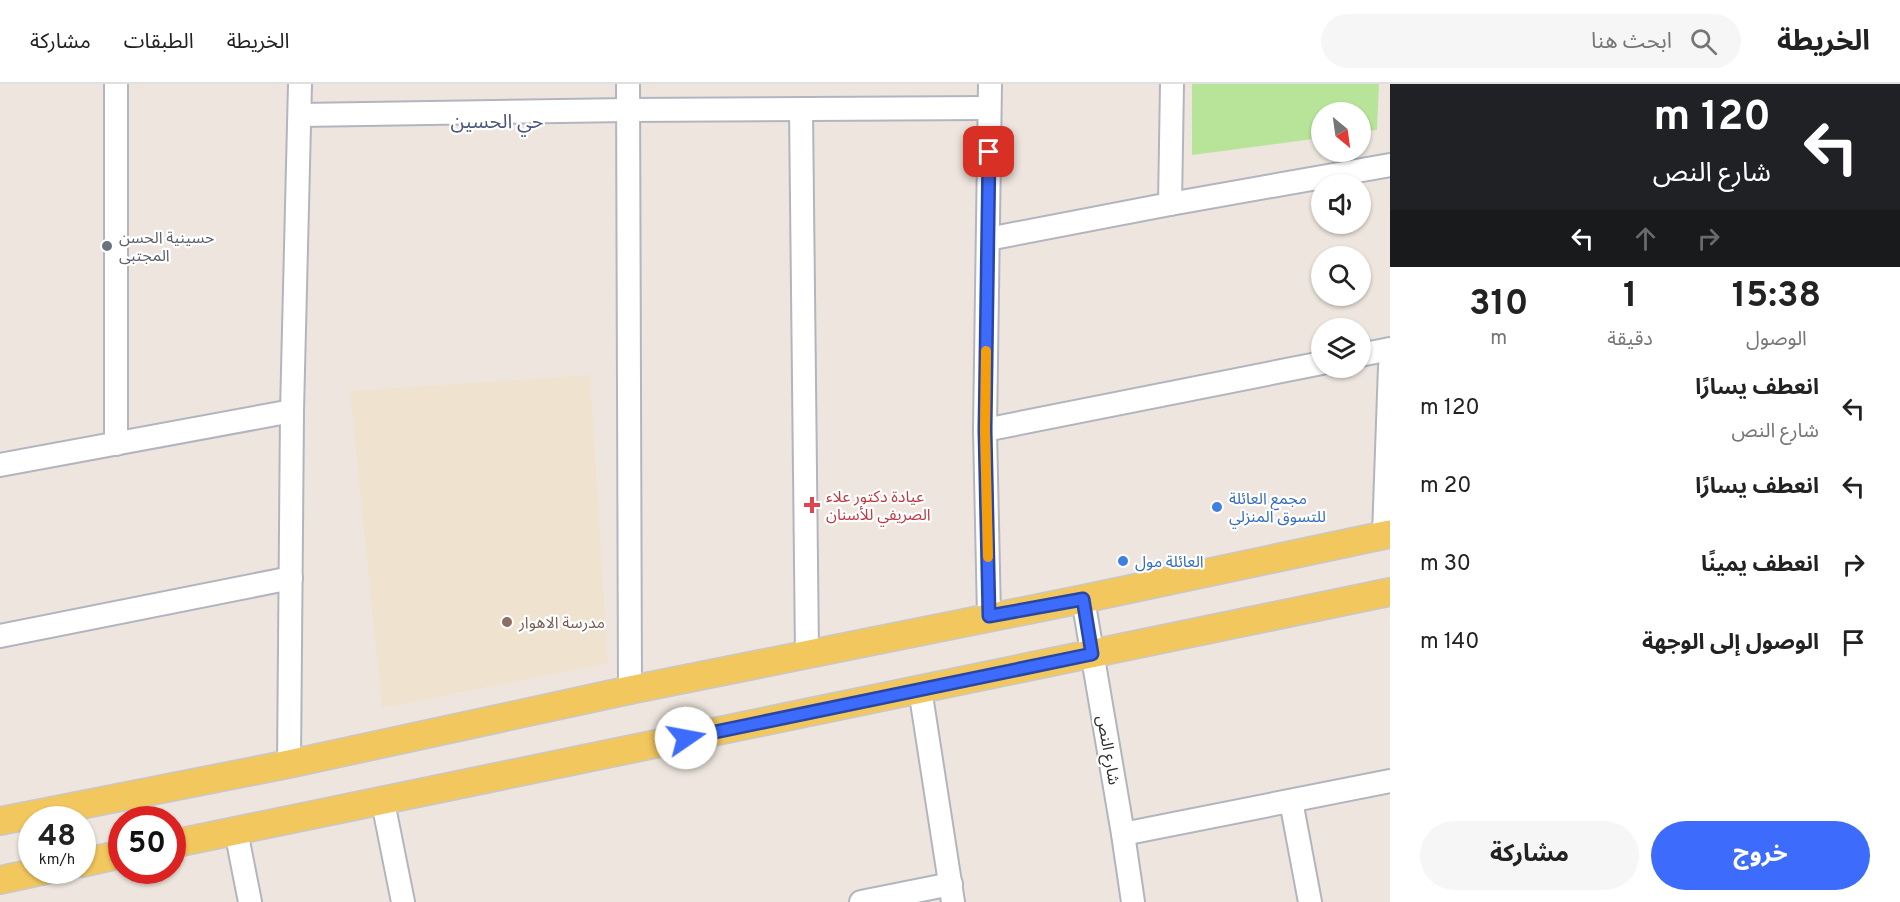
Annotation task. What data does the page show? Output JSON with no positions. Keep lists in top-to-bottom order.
{
  "streets": {
    "street": ["شارع النص"]
  },
  "districts": ["حي الحسين"],
  "places": {
    "other": [
      "حسينية الحسن المجتبى",
      "مجمع العائلة للتسوق المنزلي",
      "العائلة مول",
      "مدرسة الاهوار"
    ],
    "health": ["عيادة دكتور علاء الصريفي للأسنان"]
  },
  "north": "bottom right",
  "page": {
    "header": "الخريطة",
    "search": "ابحث هنا",
    "nav": ["الخريطة", "الطبقات", "مشاركة"],
    "turn": ["120 m", "شارع النص"],
    "eta": [
      "15:38",
      "الوصول",
      "1",
      "دقيقة",
      "310",
      "m"
    ],
    "list": [
      {
        "name": "انعطف يسارًا",
        "note": "شارع النص",
        "value": "120 m"
      },
      {
        "name": "انعطف يسارًا",
        "value": "20 m"
      },
      {
        "name": "انعطف يمينًا",
        "value": "30 m"
      },
      {
        "name": "الوصول إلى الوجهة",
        "value": "140 m"
      }
    ],
    "speed": "48 km/h",
    "limit": "50",
    "buttons": ["خروج", "مشاركة"]
  }
}
